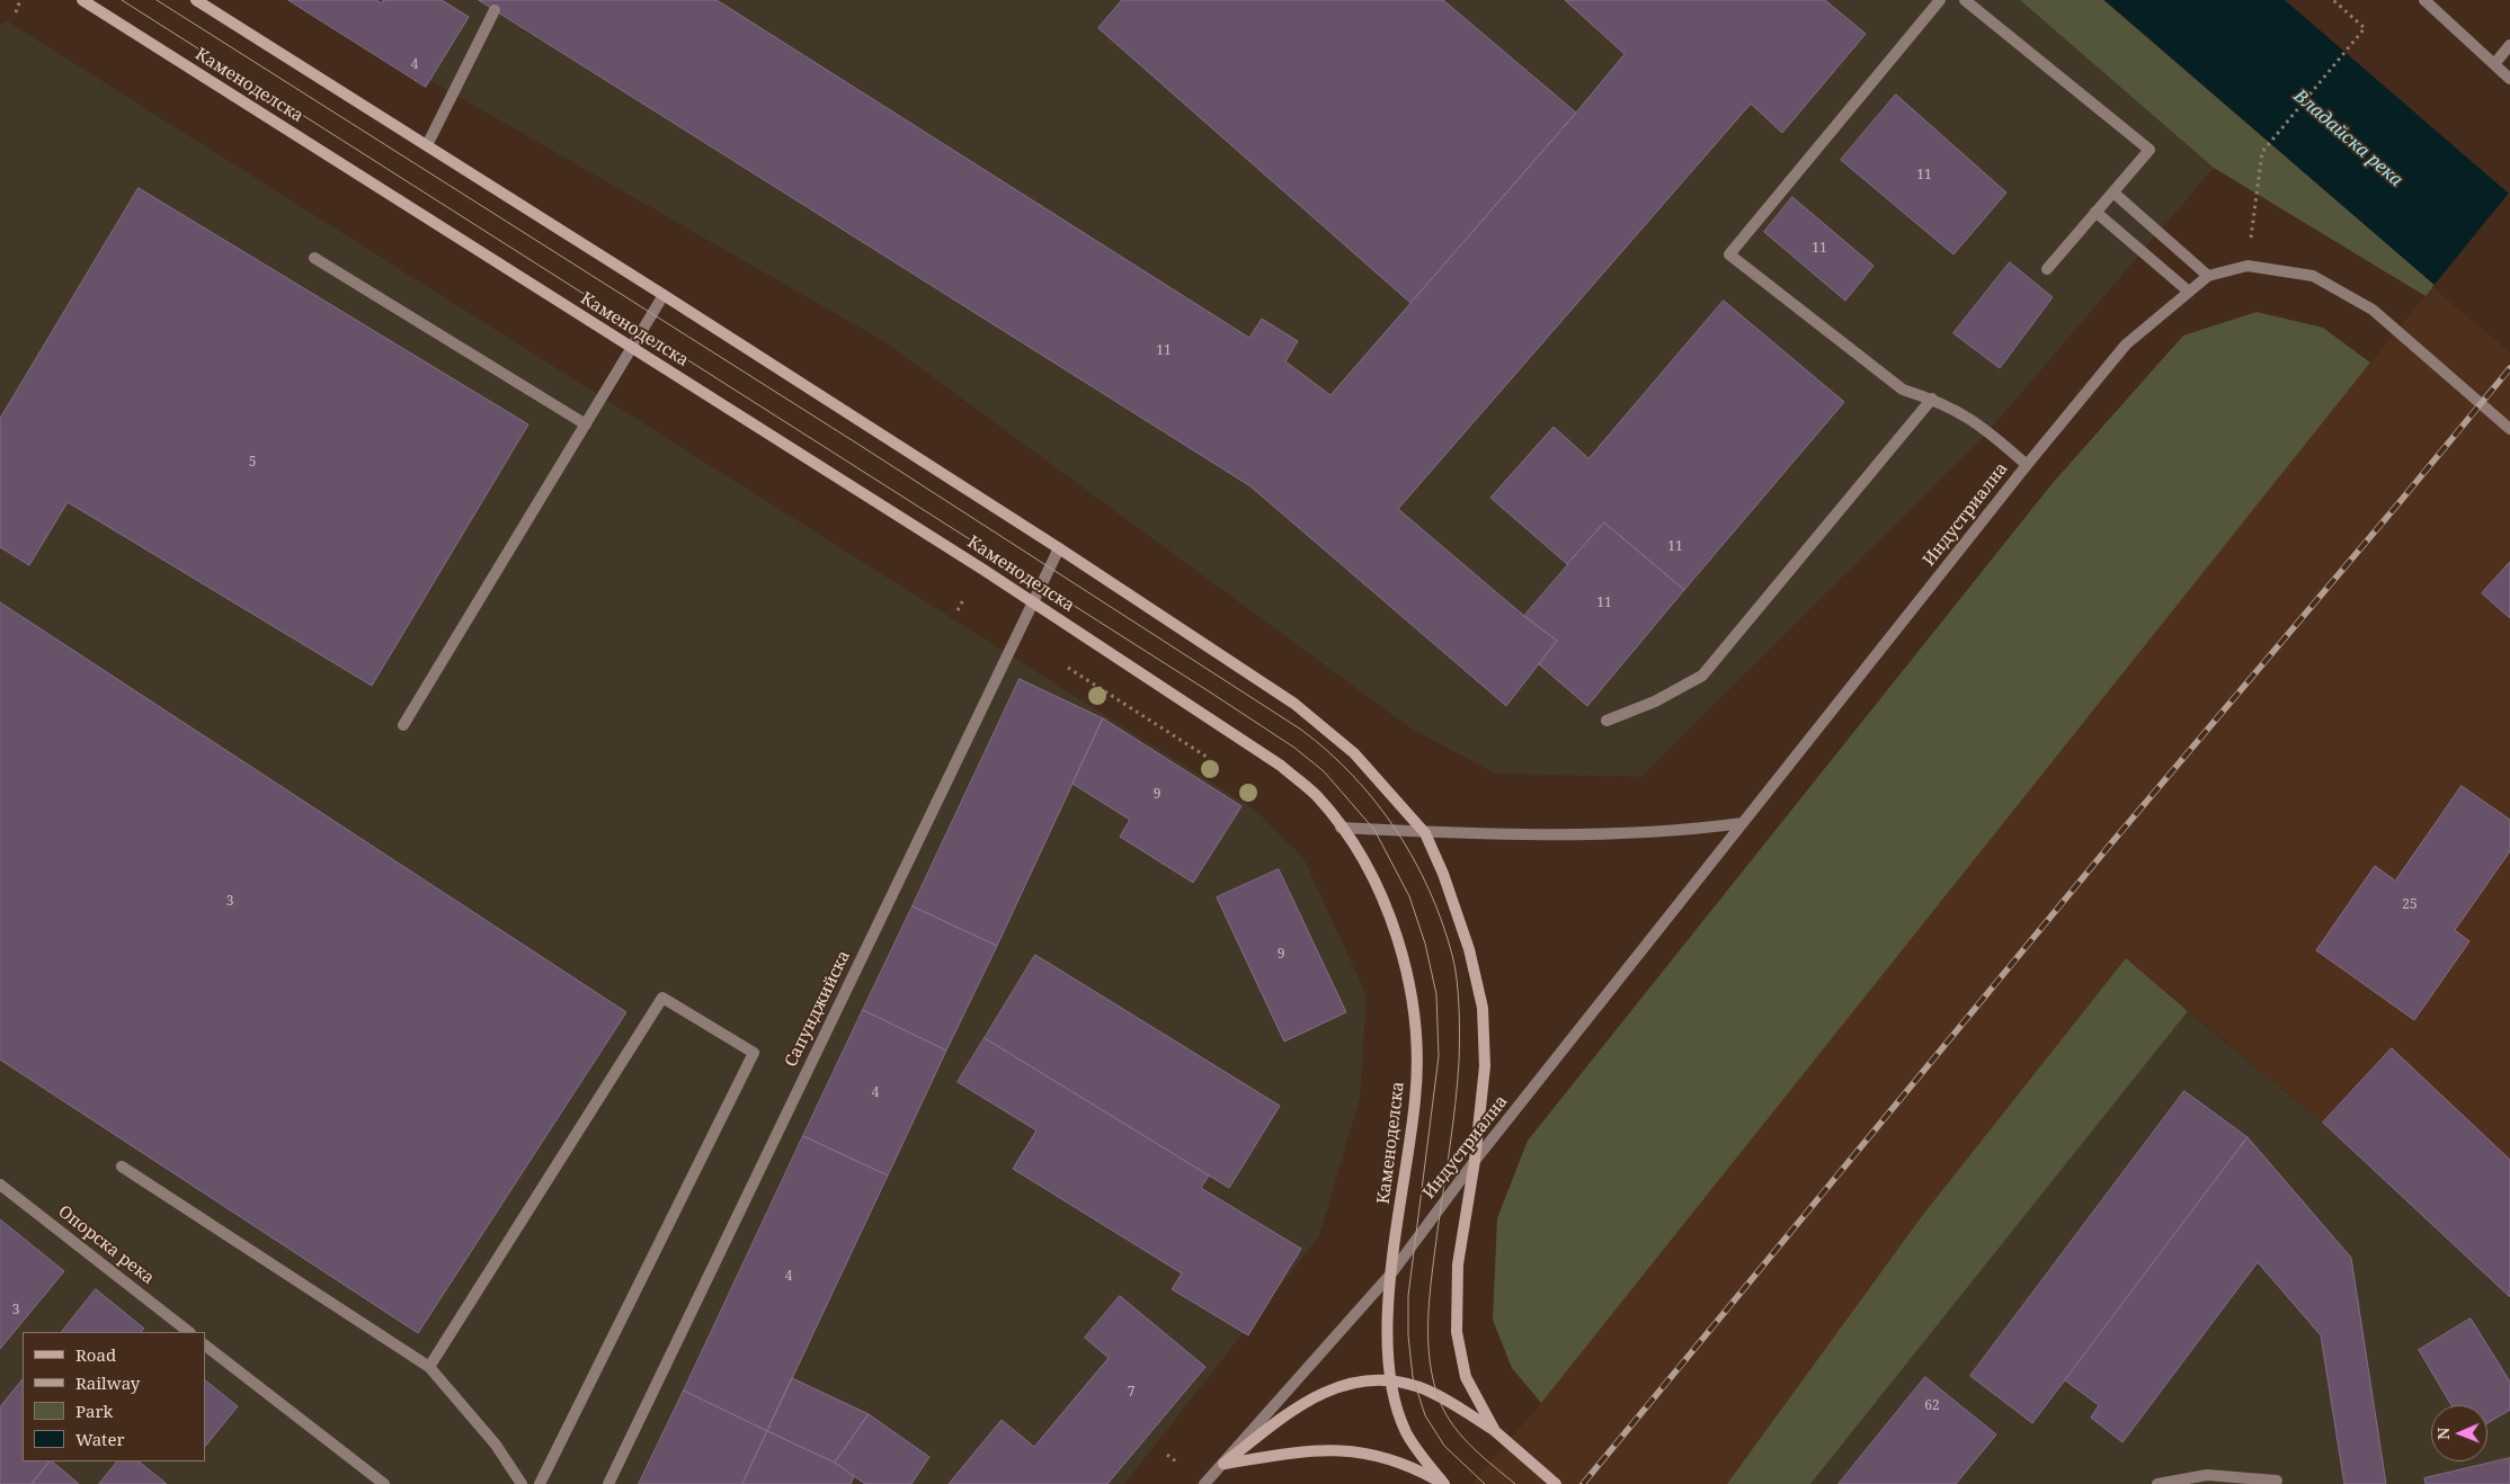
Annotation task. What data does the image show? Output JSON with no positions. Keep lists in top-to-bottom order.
{
  "streets": {
    "main road": ["Каменоделска"],
    "street": ["Индустриална", "Сапунджийска", "Опорска река"]
  },
  "crossings": [
    ["Каменоделска", "Индустриална"],
    ["Каменоделска", "Сапунджийска"]
  ],
  "water": ["Владайска река"],
  "house_numbers": [
    "4",
    "11",
    "11",
    "11",
    "5",
    "11",
    "11",
    "9",
    "3",
    "25",
    "9",
    "4",
    "4",
    "3",
    "7",
    "62"
  ],
  "legend": [
    "Road",
    "Railway",
    "Park",
    "Water"
  ],
  "north": "left"
}
